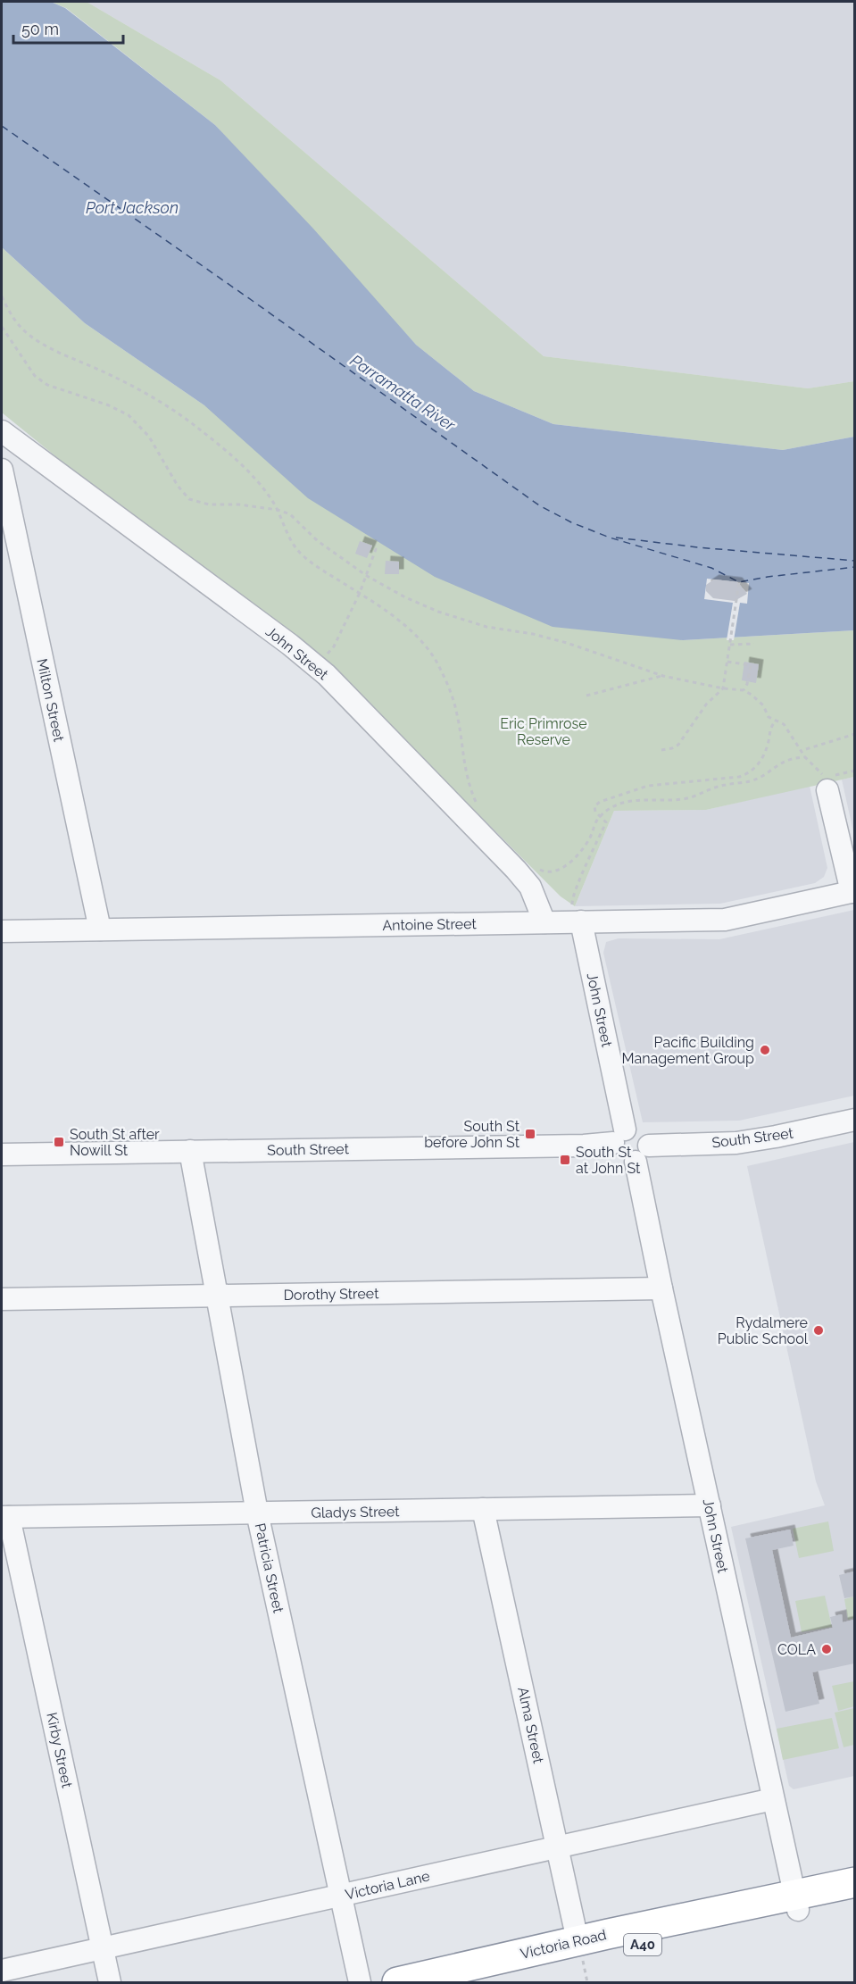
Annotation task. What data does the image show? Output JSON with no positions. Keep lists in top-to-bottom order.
{
  "streets": {
    "highway": ["Victoria Road", "A40"],
    "street": [
      "John Street",
      "Milton Street",
      "Antoine Street",
      "South Street",
      "Dorothy Street",
      "Gladys Street",
      "Patricia Street",
      "Alma Street",
      "Kirby Street",
      "Victoria Lane"
    ]
  },
  "crossings": [
    ["John Street", "Antoine Street"],
    ["John Street", "South Street"],
    ["John Street", "Dorothy Street"],
    ["John Street", "Gladys Street"],
    ["John Street", "Victoria Lane"],
    ["John Street", "Victoria Road"],
    ["Milton Street", "Antoine Street"],
    ["South Street", "Patricia Street"],
    ["Dorothy Street", "Patricia Street"],
    ["Gladys Street", "Patricia Street"],
    ["Gladys Street", "Alma Street"],
    ["Gladys Street", "Kirby Street"],
    ["Patricia Street", "Victoria Lane"],
    ["Alma Street", "Victoria Lane"],
    ["Alma Street", "Victoria Road"],
    ["Kirby Street", "Victoria Lane"]
  ],
  "water": ["Port Jackson", "Parramatta River"],
  "parks": ["Eric Primrose Reserve"],
  "places": {
    "other": ["Pacific Building Management Group", "Rydalmere Public School", "COLA"],
    "transit": ["South St before John St", "South St after Nowill St", "South St at John St"]
  },
  "scale_bar": "50 m"
}
